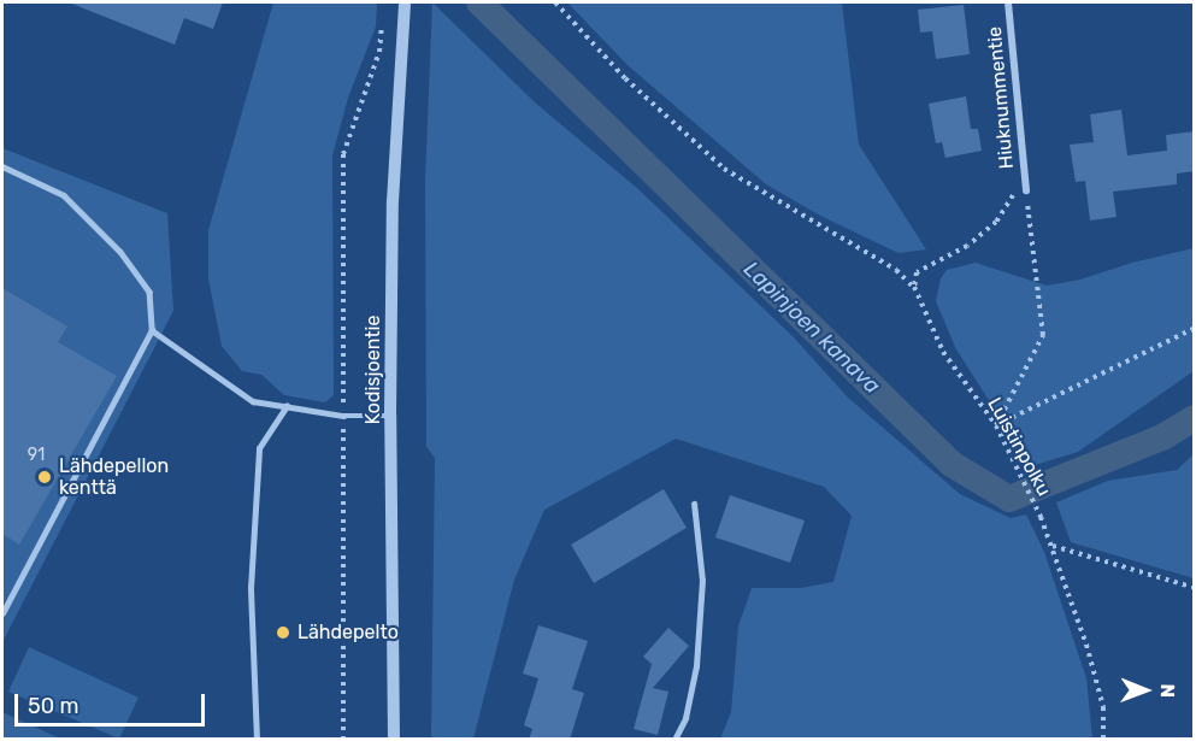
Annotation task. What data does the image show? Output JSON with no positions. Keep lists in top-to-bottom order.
{
  "streets": {
    "street": ["Hiuknummentie", "Kodisjoentie"],
    "path": ["Luistinpolku"]
  },
  "water": ["Lapinjoen kanava"],
  "places": ["Lähdepellon kenttä", "Lähdepelto"],
  "house_numbers": ["91"],
  "scale_bar": "50 m",
  "north": "right"
}
